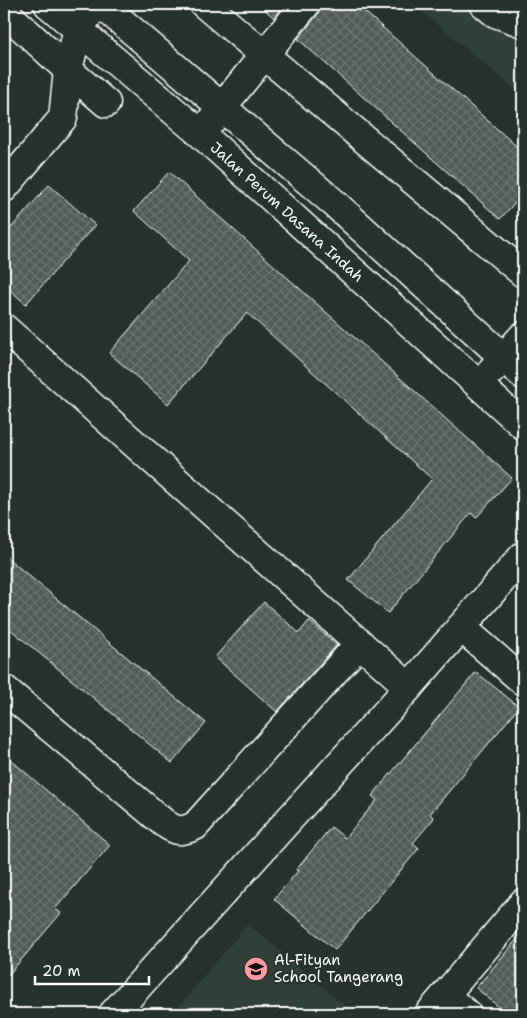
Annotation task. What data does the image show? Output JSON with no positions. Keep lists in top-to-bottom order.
{
  "streets": {
    "street": ["Jalan Perum Dasana Indah"]
  },
  "places": {
    "school or university": ["Al-Fityan School Tangerang"]
  },
  "scale_bar": "20 m"
}
